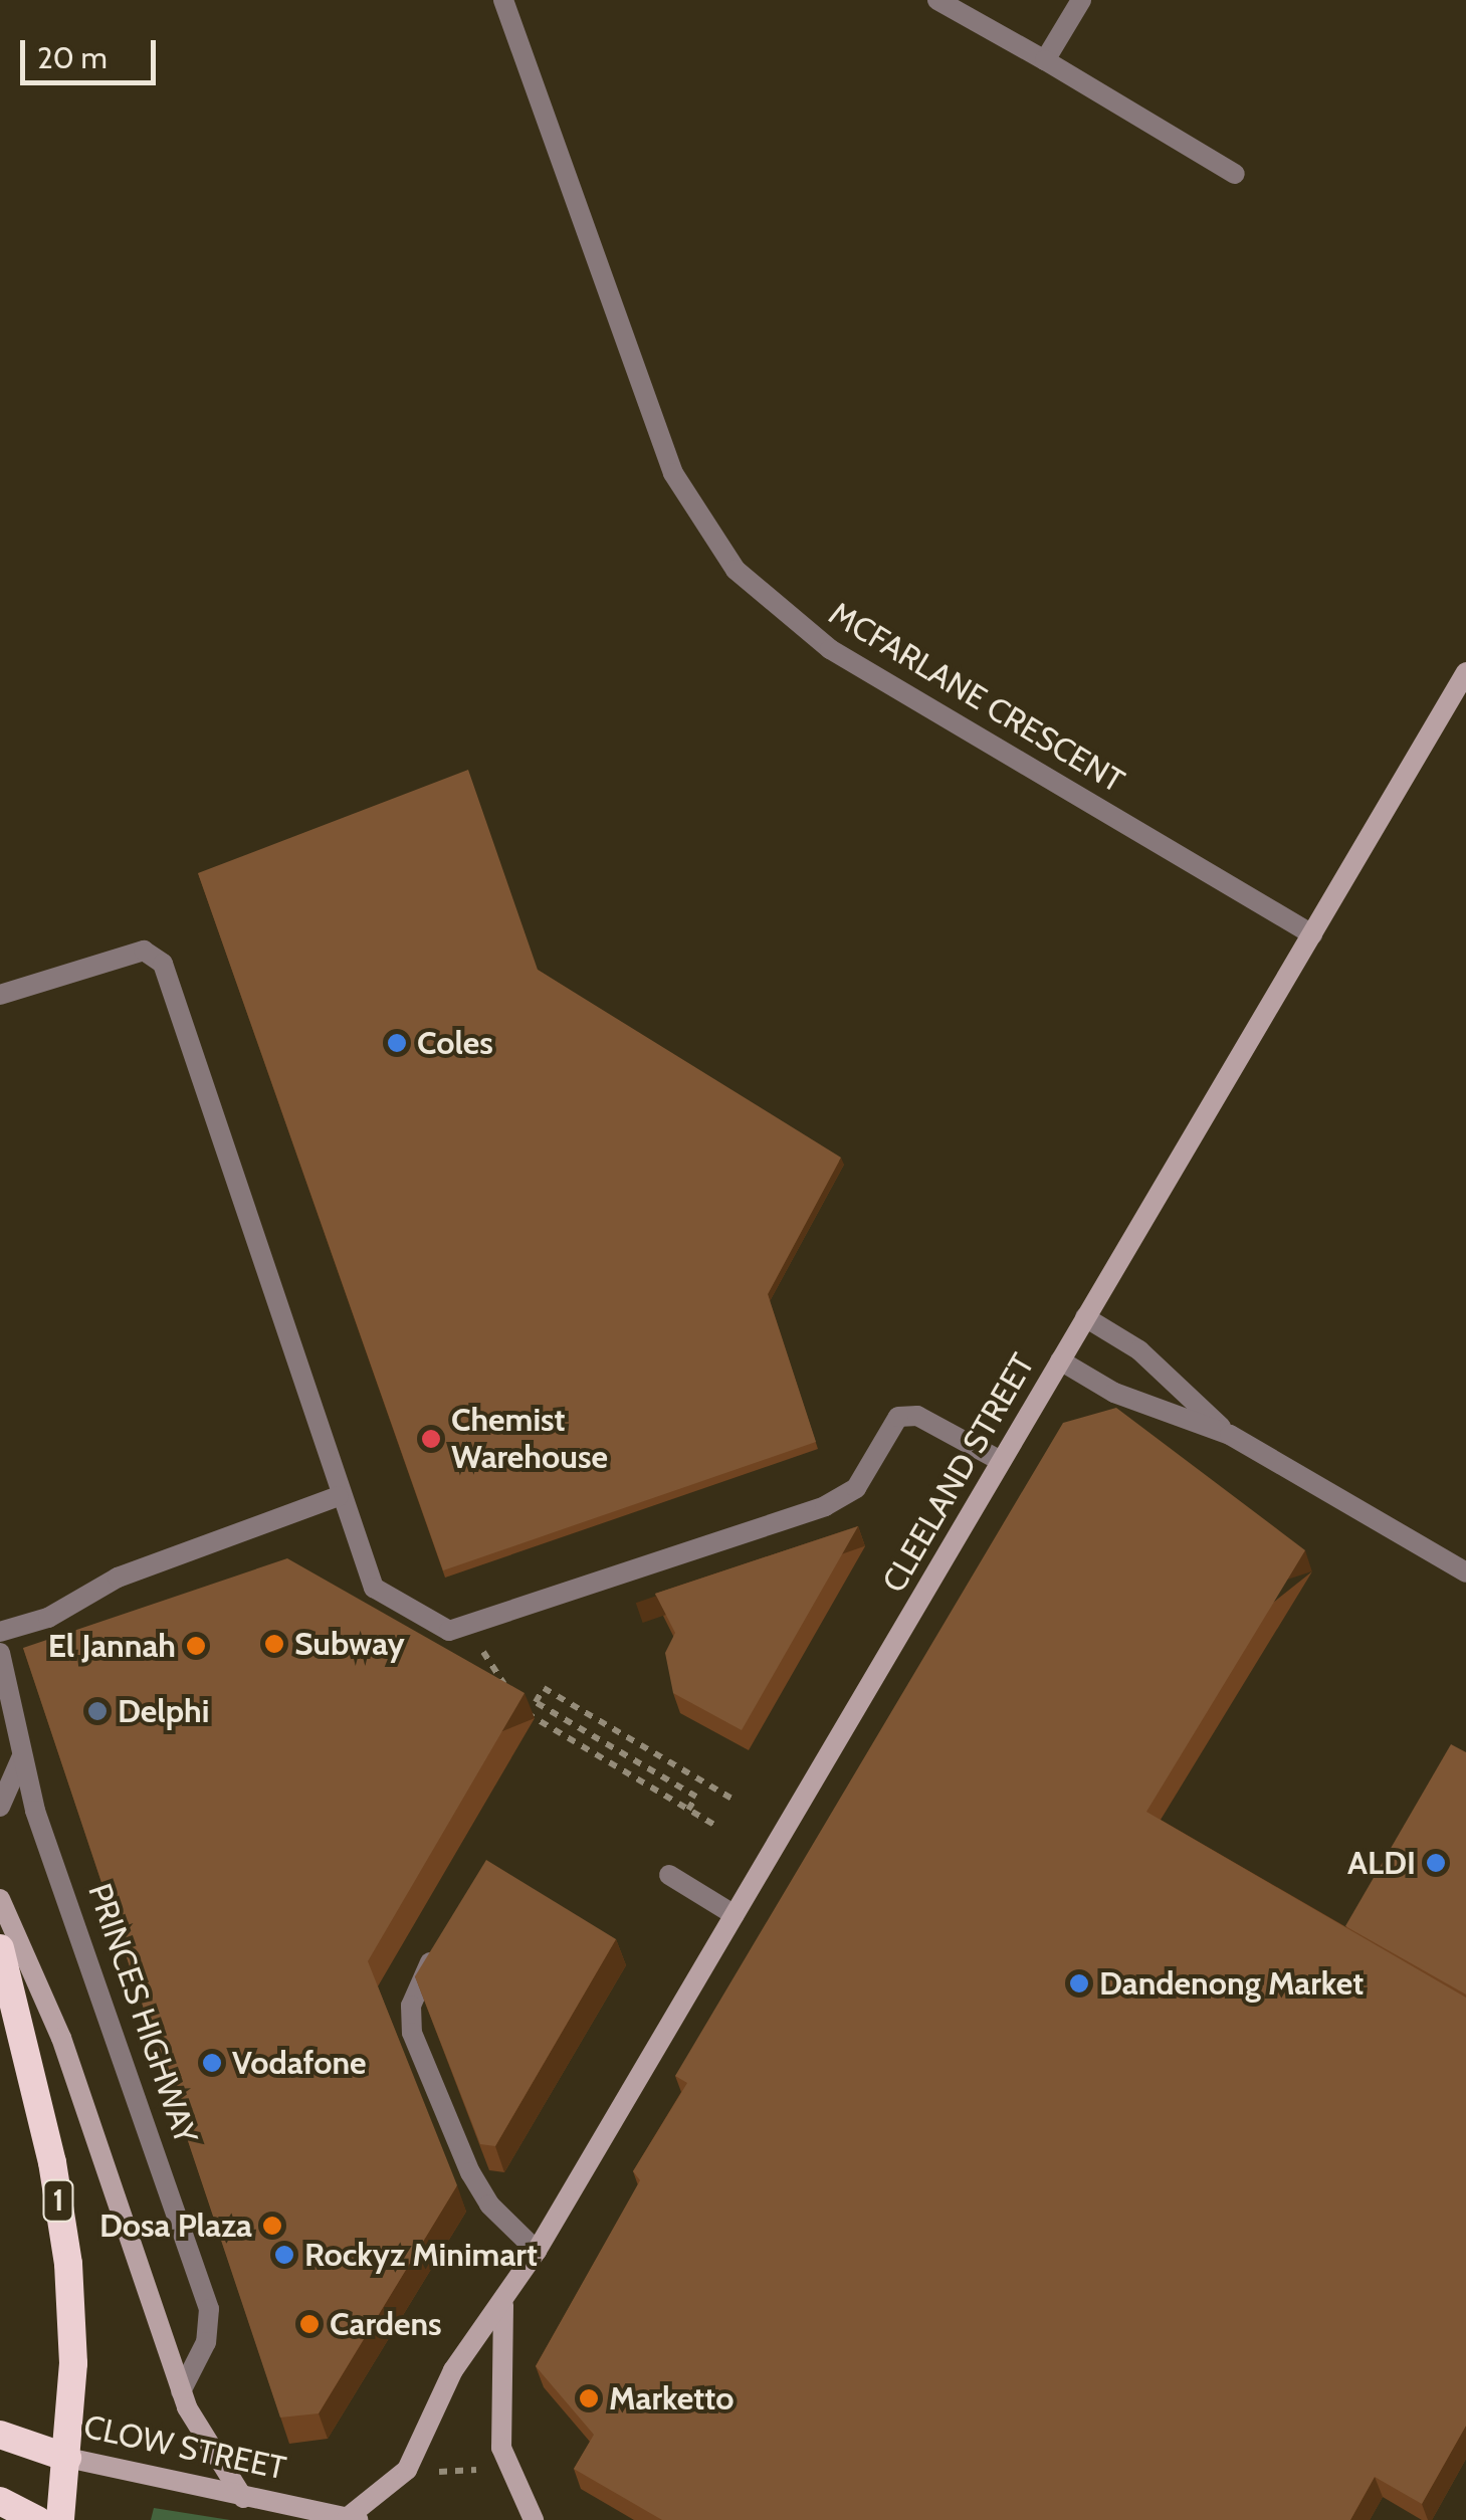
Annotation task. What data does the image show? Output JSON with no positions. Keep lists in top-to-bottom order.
{
  "streets": {
    "highway": ["1", "CLOW STREET"],
    "main road": ["CLEELAND STREET"],
    "street": ["MCFARLANE CRESCENT", "PRINCES HIGHWAY"]
  },
  "crossings": [
    ["MCFARLANE CRESCENT", "CLEELAND STREET"],
    ["CLEELAND STREET", "CLOW STREET"],
    ["1", "CLOW STREET"]
  ],
  "places": [
    "Coles",
    "Chemist Warehouse",
    "Subway",
    "El Jannah",
    "Delphi",
    "ALDI",
    "Dandenong Market",
    "Vodafone",
    "Dosa Plaza",
    "Rockyz Minimart",
    "Cardens",
    "Marketto"
  ],
  "scale_bar": "20 m"
}
